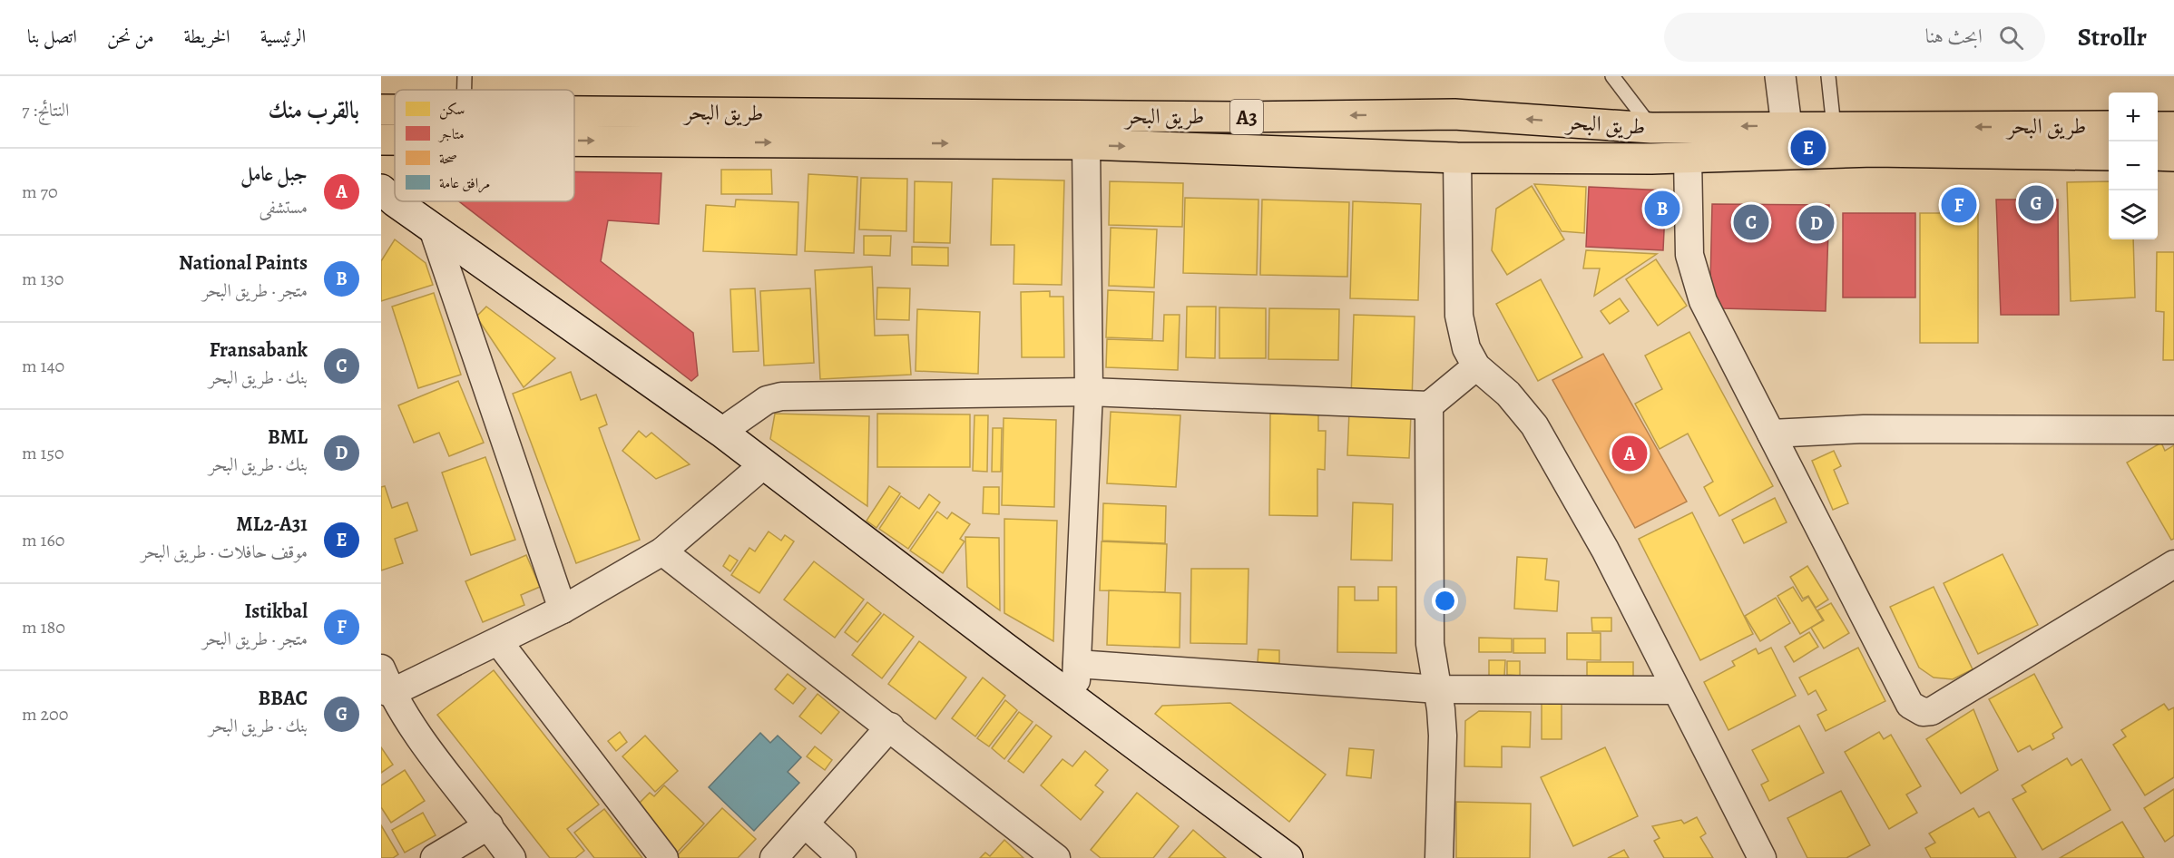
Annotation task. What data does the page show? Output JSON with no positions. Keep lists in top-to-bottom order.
{
  "streets": {
    "highway": ["طريق البحر", "A3"]
  },
  "legend": [
    "سكن",
    "متاجر",
    "صحة",
    "مرافق عامة"
  ],
  "page": {
    "header": "Strollr",
    "search": "ابحث هنا",
    "nav": [
      "الرئيسية",
      "الخريطة",
      "من نحن",
      "اتصل بنا"
    ],
    "heading": ["بالقرب منك", "النتائج: 7"],
    "map_buttons": ["+", "−"],
    "pins": [
      "E",
      "G",
      "F",
      "B",
      "C",
      "D",
      "A"
    ],
    "list": [
      {
        "mark": "A",
        "name": "جبل عامل",
        "note": "مستشفى",
        "value": "70 m"
      },
      {
        "mark": "B",
        "name": "National Paints",
        "note": "متجر · طريق البحر",
        "value": "130 m"
      },
      {
        "mark": "C",
        "name": "Fransabank",
        "note": "بنك · طريق البحر",
        "value": "140 m"
      },
      {
        "mark": "D",
        "name": "BML",
        "note": "بنك · طريق البحر",
        "value": "150 m"
      },
      {
        "mark": "E",
        "name": "ML2-A31",
        "note": "موقف حافلات · طريق البحر",
        "value": "160 m"
      },
      {
        "mark": "F",
        "name": "Istikbal",
        "note": "متجر · طريق البحر",
        "value": "180 m"
      },
      {
        "mark": "G",
        "name": "BBAC",
        "note": "بنك · طريق البحر",
        "value": "200 m"
      }
    ]
  }
}
